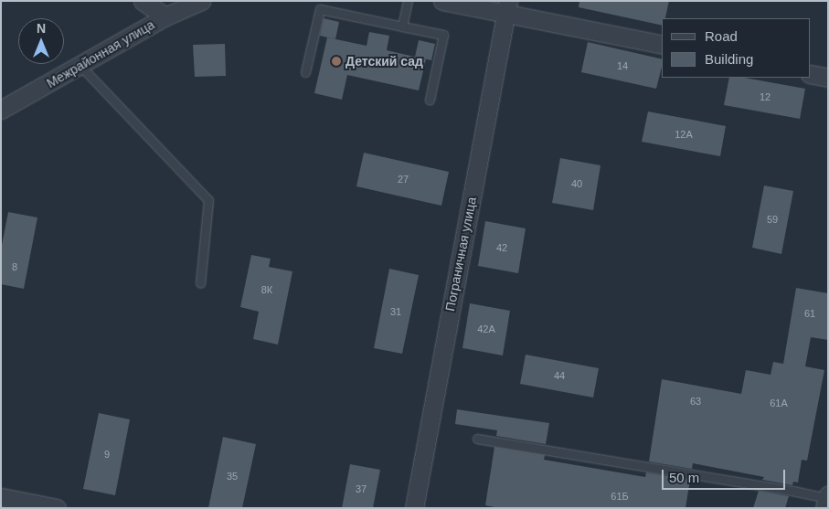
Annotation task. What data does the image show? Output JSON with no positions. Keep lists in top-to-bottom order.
{
  "streets": {
    "street": ["Межрайонная улица", "Пограничная улица"]
  },
  "places": ["Детский сад"],
  "house_numbers": [
    "14",
    "12",
    "12А",
    "27",
    "40",
    "59",
    "42",
    "8",
    "8К",
    "31",
    "61",
    "42А",
    "44",
    "63",
    "61А",
    "9",
    "35",
    "37",
    "61Б"
  ],
  "legend": ["Road", "Building"],
  "scale_bar": "50 m",
  "north": "top"
}
